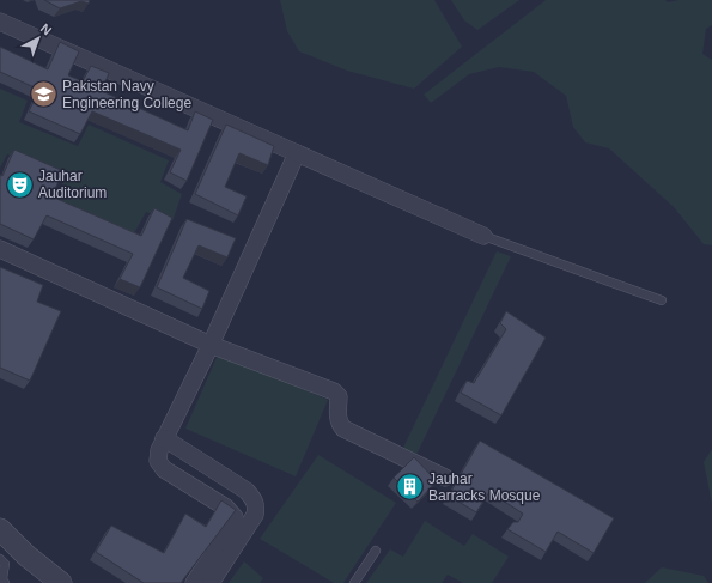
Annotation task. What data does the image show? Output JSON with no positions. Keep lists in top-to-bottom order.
{
  "places": {
    "school or university": ["Pakistan Navy Engineering College"],
    "theatre": ["Jauhar Auditorium"],
    "building": ["Jauhar Barracks Mosque"]
  },
  "north": "top right"
}
